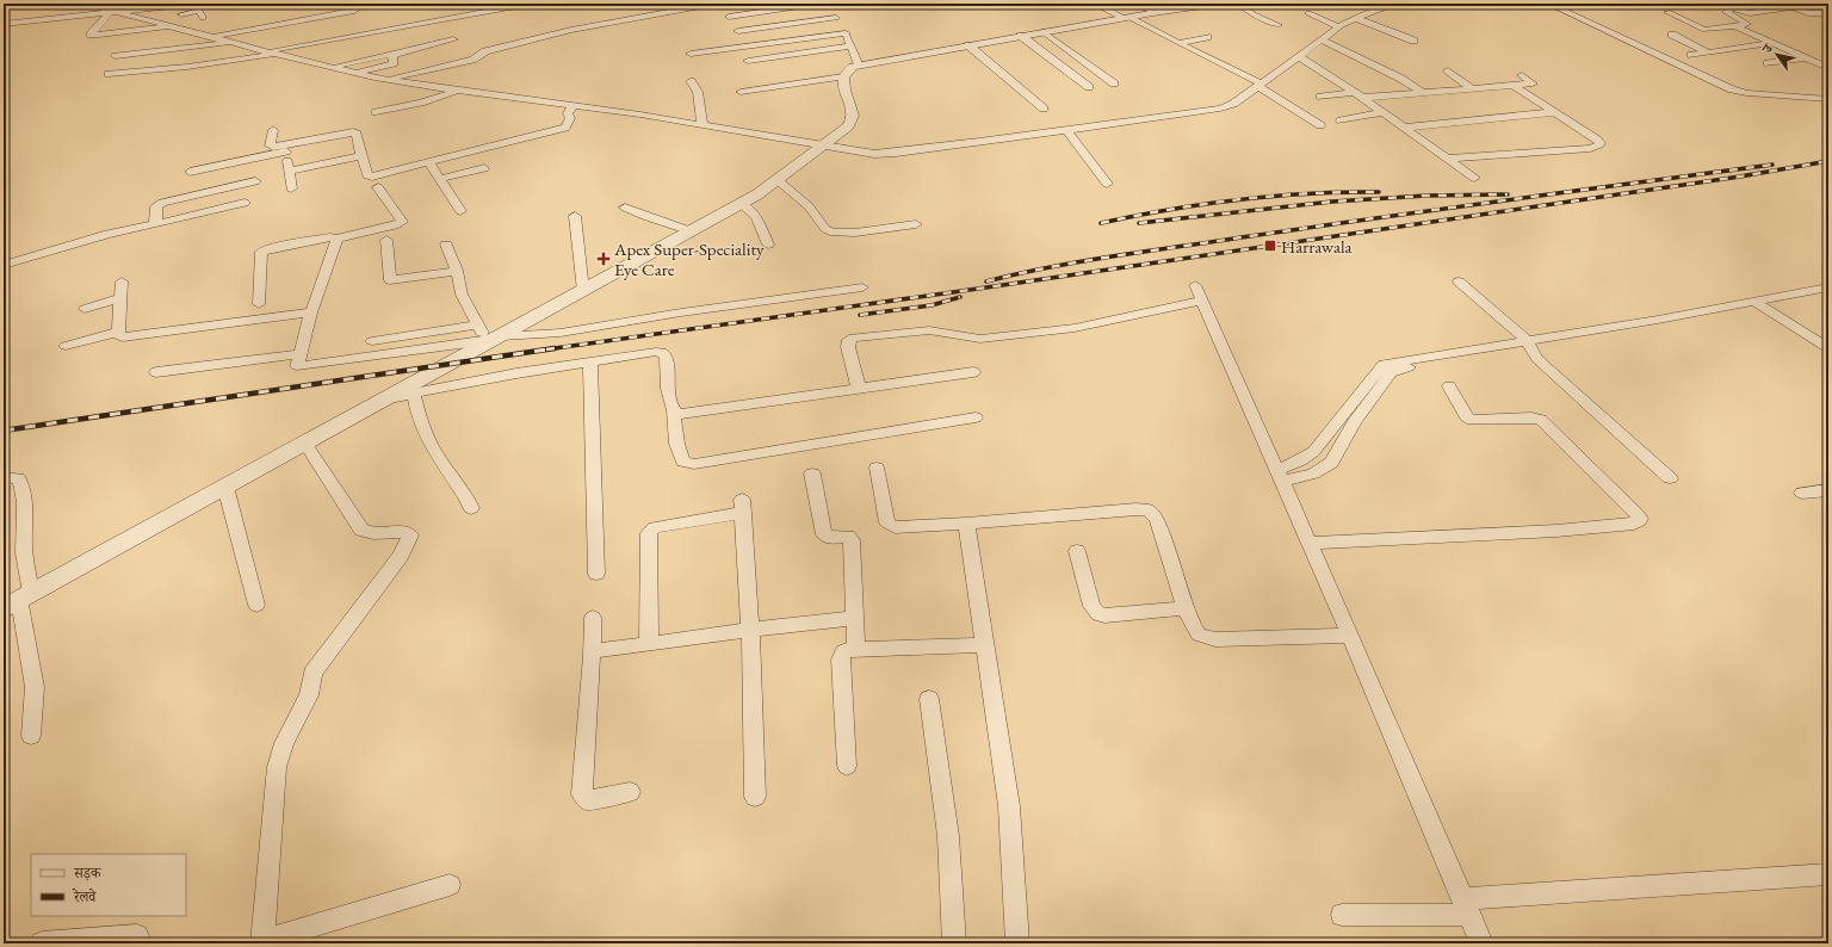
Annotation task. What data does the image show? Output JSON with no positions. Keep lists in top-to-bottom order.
{
  "places": {
    "transit": ["Harrawala"],
    "health": ["Apex Super-Speciality Eye Care"]
  },
  "legend": ["सड़क", "रेलवे"],
  "north": "top left"
}
